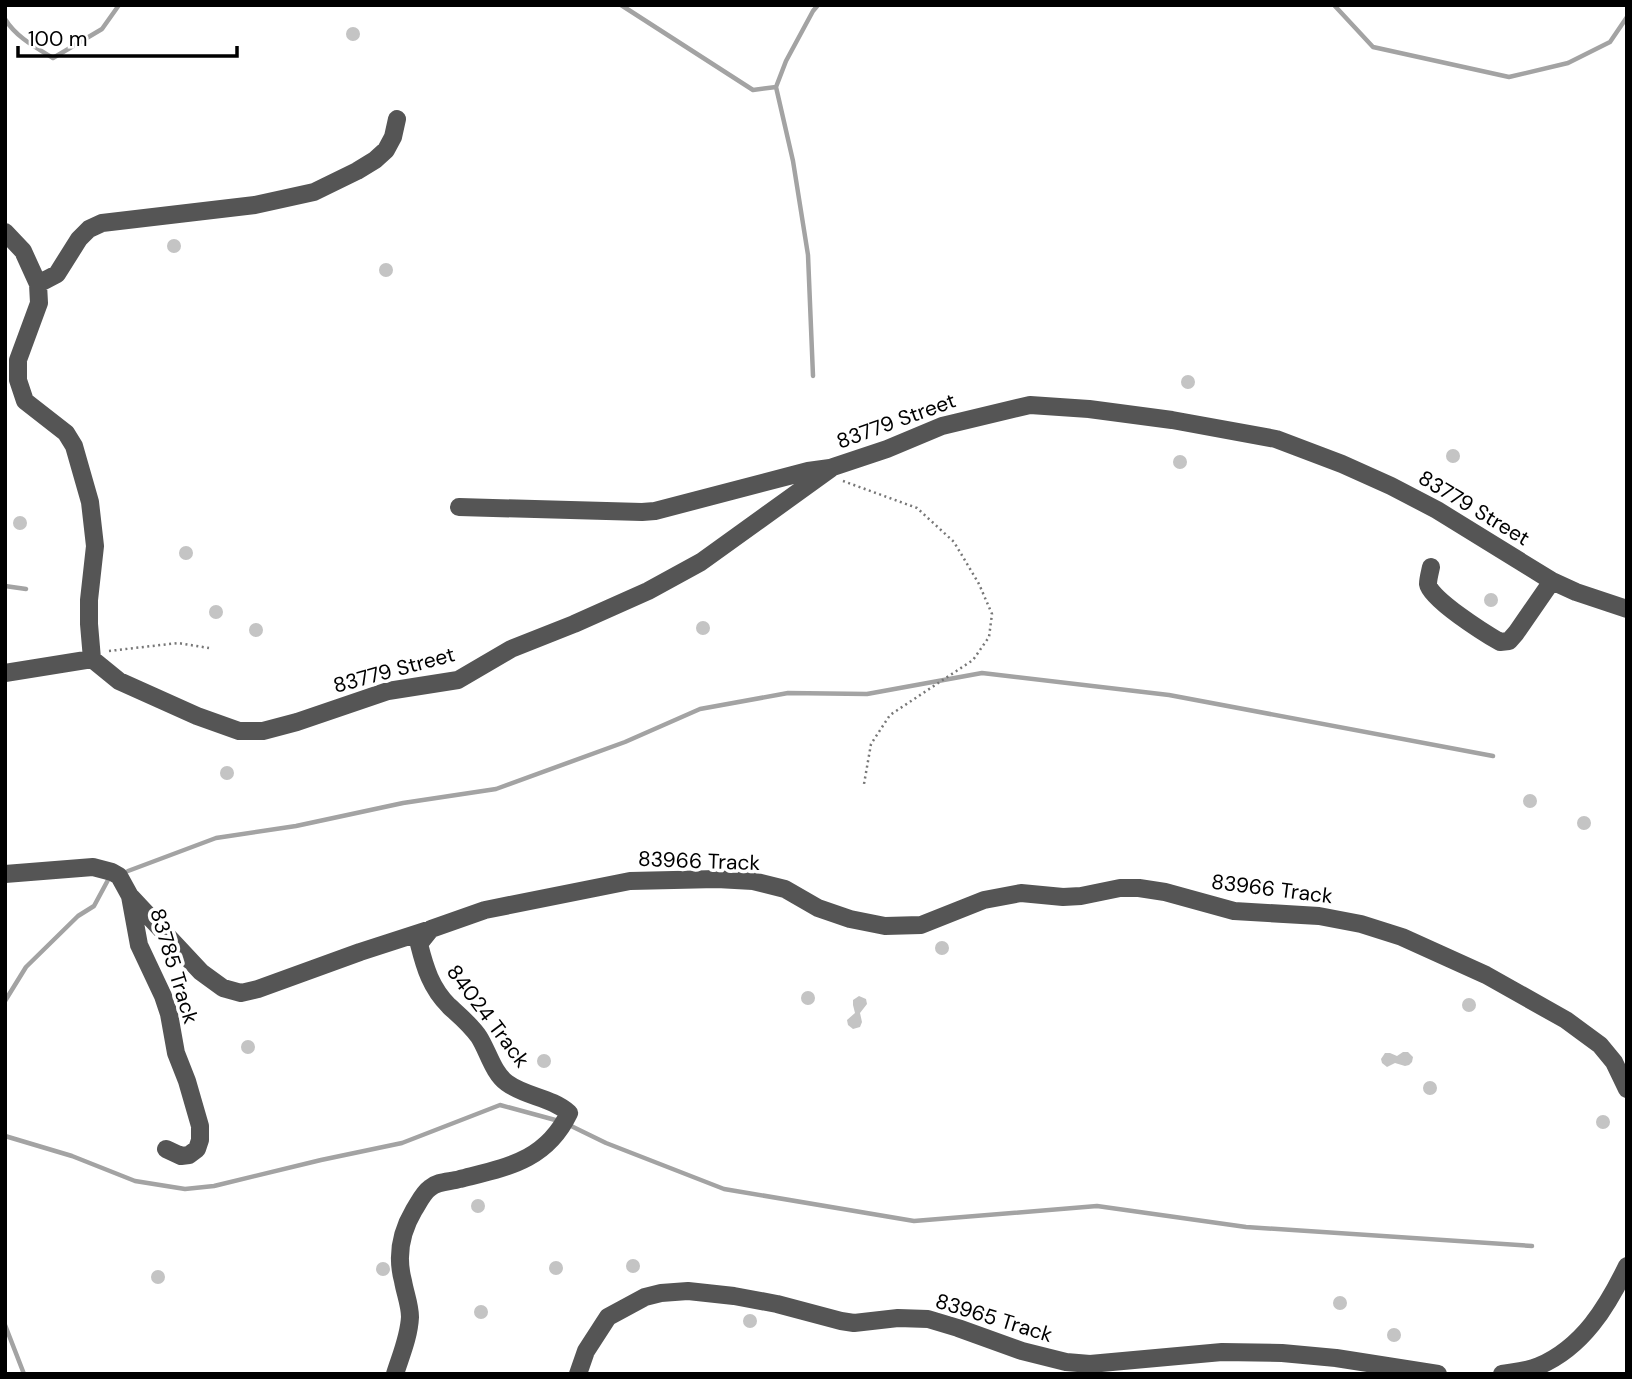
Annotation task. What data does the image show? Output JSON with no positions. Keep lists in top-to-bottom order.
{
  "streets": {
    "street": [
      "83779 Street",
      "83966 Track",
      "83785 Track",
      "84024 Track",
      "83965 Track"
    ]
  },
  "crossings": [
    ["83966 Track", "83785 Track"],
    ["83966 Track", "84024 Track"]
  ],
  "scale_bar": "100 m"
}
